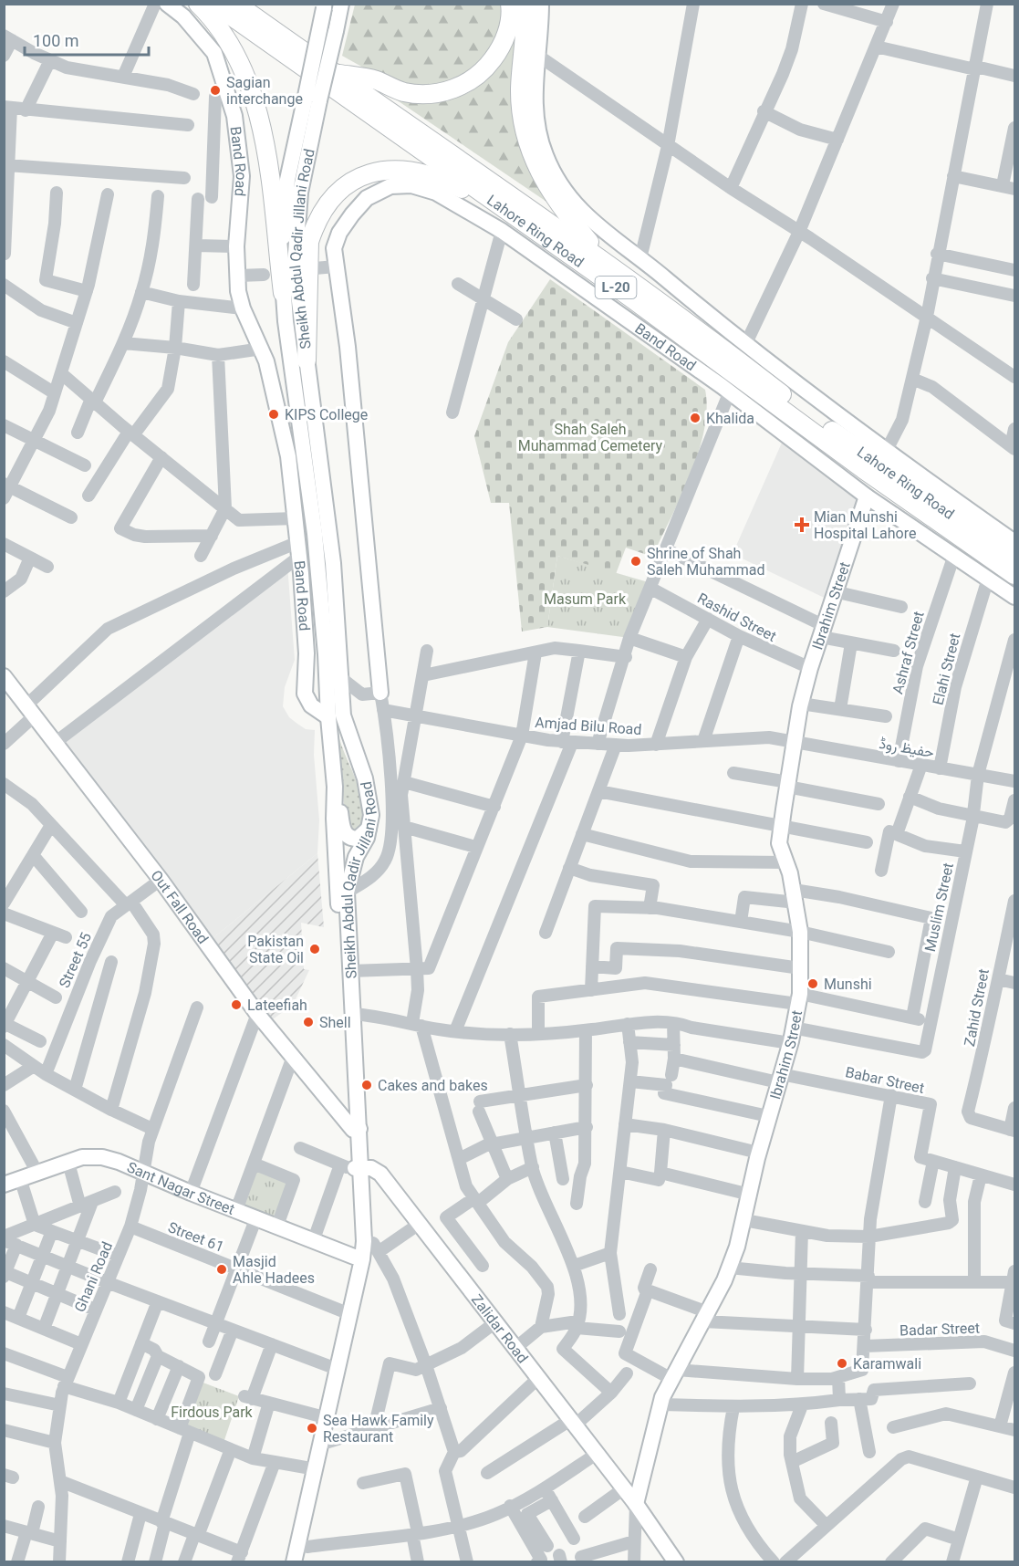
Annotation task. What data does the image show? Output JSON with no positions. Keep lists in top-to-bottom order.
{
  "streets": {
    "highway": ["Lahore Ring Road", "L-20"],
    "main road": [
      "Band Road",
      "Sheikh Abdul Qadir Jillani Road",
      "Ibrahim Street",
      "Out Fall Road",
      "Sant Nagar Street",
      "Zalidar Road"
    ],
    "street": [
      "Rashid Street",
      "Ashraf Street",
      "Elahi Street",
      "Amjad Bilu Road",
      "حفیظ روڈ",
      "Muslim Street",
      "Street 55",
      "Zahid Street",
      "Babar Street",
      "Street 61",
      "Ghani Road",
      "Badar Street"
    ]
  },
  "crossings": [
    ["Band Road", "Sheikh Abdul Qadir Jillani Road"],
    ["Band Road", "Ibrahim Street"],
    ["Band Road", "Ashraf Street"],
    ["Band Road", "Elahi Street"],
    ["Sheikh Abdul Qadir Jillani Road", "Out Fall Road"],
    ["Sheikh Abdul Qadir Jillani Road", "Sant Nagar Street"],
    ["Sheikh Abdul Qadir Jillani Road", "Street 61"],
    ["Sheikh Abdul Qadir Jillani Road", "Zalidar Road"],
    ["Ibrahim Street", "Rashid Street"],
    ["Ibrahim Street", "Amjad Bilu Road"],
    ["Ibrahim Street", "حفیظ روڈ"],
    ["Ibrahim Street", "Muslim Street"],
    ["Ibrahim Street", "Babar Street"],
    ["Ibrahim Street", "Zalidar Road"],
    ["Ashraf Street", "حفیظ روڈ"],
    ["Elahi Street", "حفیظ روڈ"],
    ["Amjad Bilu Road", "حفیظ روڈ"],
    ["حفیظ روڈ", "Muslim Street"],
    ["Out Fall Road", "Street 55"],
    ["Sant Nagar Street", "Ghani Road"],
    ["Street 61", "Ghani Road"]
  ],
  "parks": ["Shah Saleh Muhammad Cemetery", "Masum Park", "Firdous Park"],
  "places": {
    "other": [
      "Sagian interchange",
      "KIPS College",
      "Khalida",
      "Shrine of Shah Saleh Muhammad",
      "Pakistan State Oil",
      "Munshi",
      "Lateefiah",
      "Shell",
      "Cakes and bakes",
      "Masjid Ahle Hadees",
      "Karamwali",
      "Sea Hawk Family Restaurant"
    ],
    "health": ["Mian Munshi Hospital Lahore"]
  },
  "scale_bar": "100 m"
}
